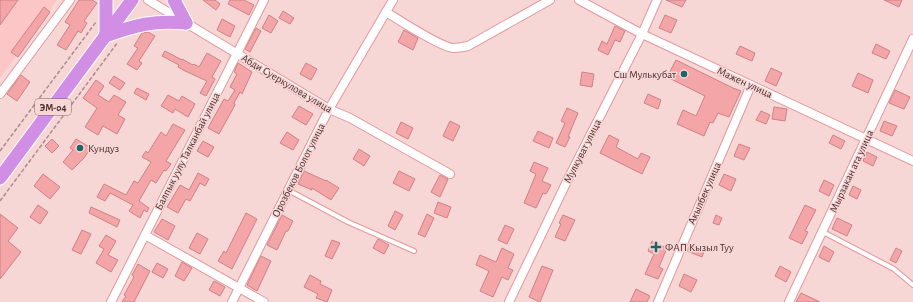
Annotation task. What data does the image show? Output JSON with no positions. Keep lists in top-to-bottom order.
{
  "streets": {
    "highway": ["ЭМ-04"],
    "street": [
      "Мажен улица",
      "Абди Суеркулова улица",
      "Балпык уулу Талканбай улица",
      "Мулкуват улица",
      "Орозбеков Болот улица",
      "Мырзакан ата улица",
      "Акылбек улица"
    ]
  },
  "crossings": [
    ["Мажен улица", "Мулкуват улица"],
    ["Мажен улица", "Мырзакан ата улица"],
    ["Мажен улица", "Акылбек улица"],
    ["Абди Суеркулова улица", "Балпык уулу Талканбай улица"],
    ["Абди Суеркулова улица", "Орозбеков Болот улица"]
  ],
  "places": {
    "other": ["Сш Мулькубат", "Кундуз"],
    "health": ["ФАП Кызыл Туу"]
  }
}
